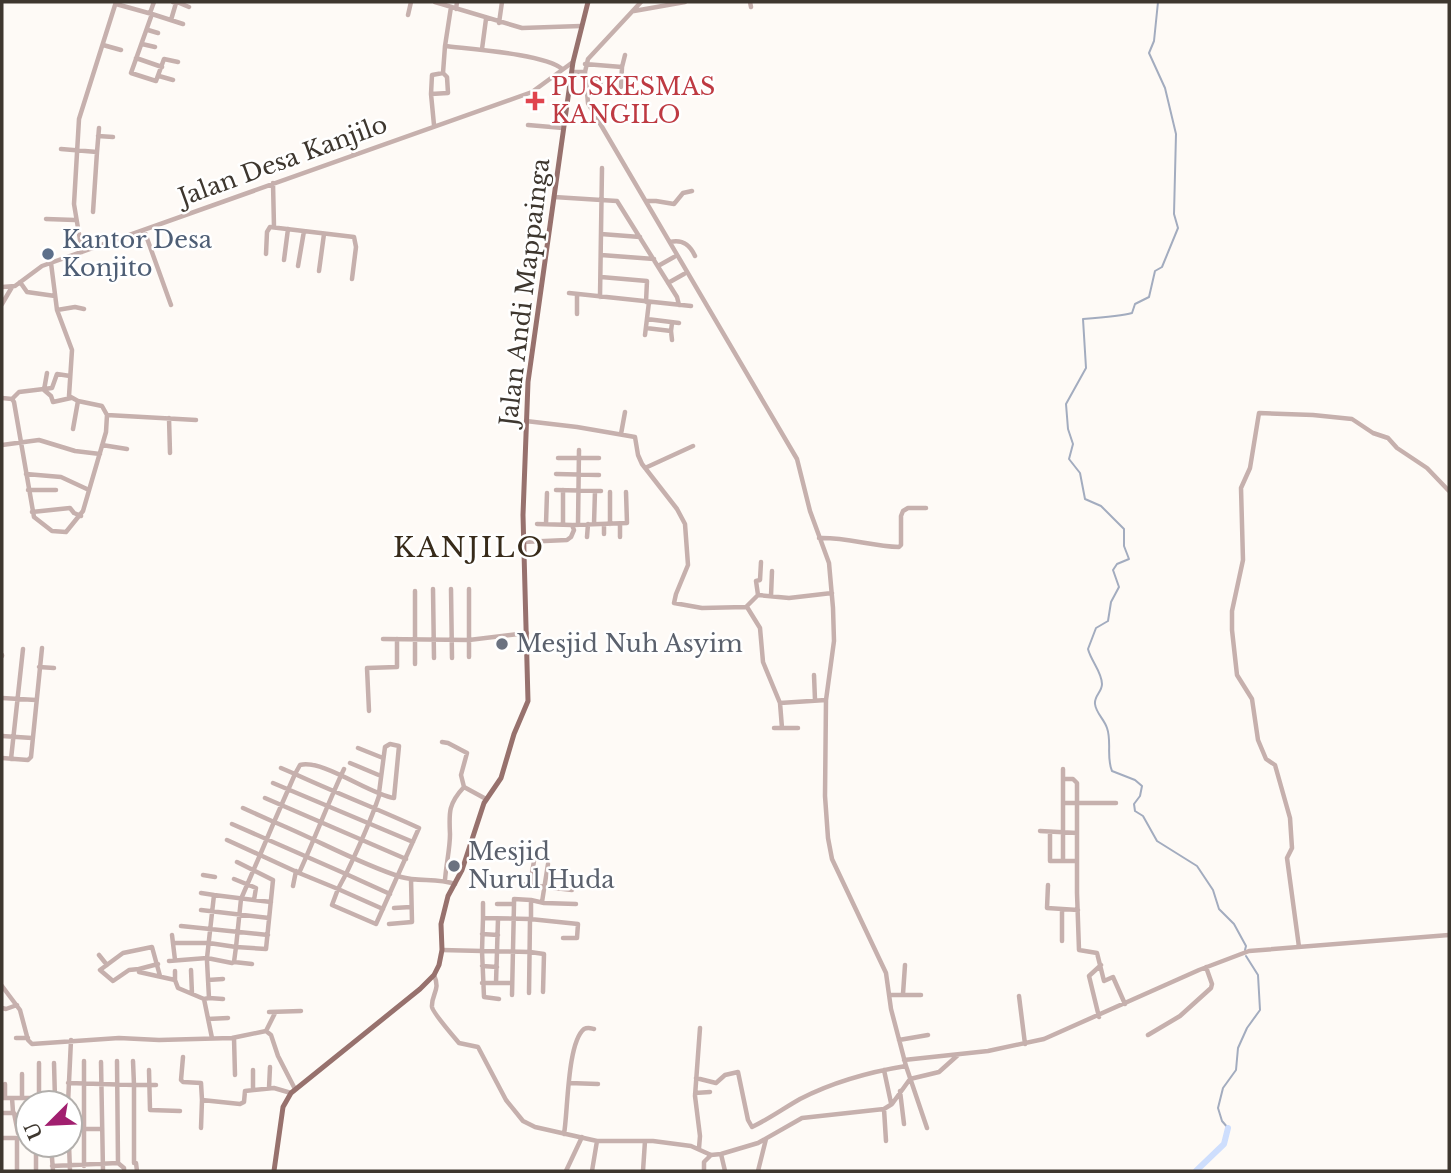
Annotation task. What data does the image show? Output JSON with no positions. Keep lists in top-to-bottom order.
{
  "streets": {
    "main road": ["Jalan Andi Mappainga"],
    "street": ["Jalan Desa Kanjilo"]
  },
  "crossings": [
    ["Jalan Desa Kanjilo", "Jalan Andi Mappainga"]
  ],
  "districts": ["KANJILO"],
  "places": {
    "health": ["PUSKESMAS KANGILO"],
    "other": ["Kantor Desa Konjito", "Mesjid Nuh Asyim", "Mesjid Nurul Huda"]
  },
  "north": "bottom left"
}
